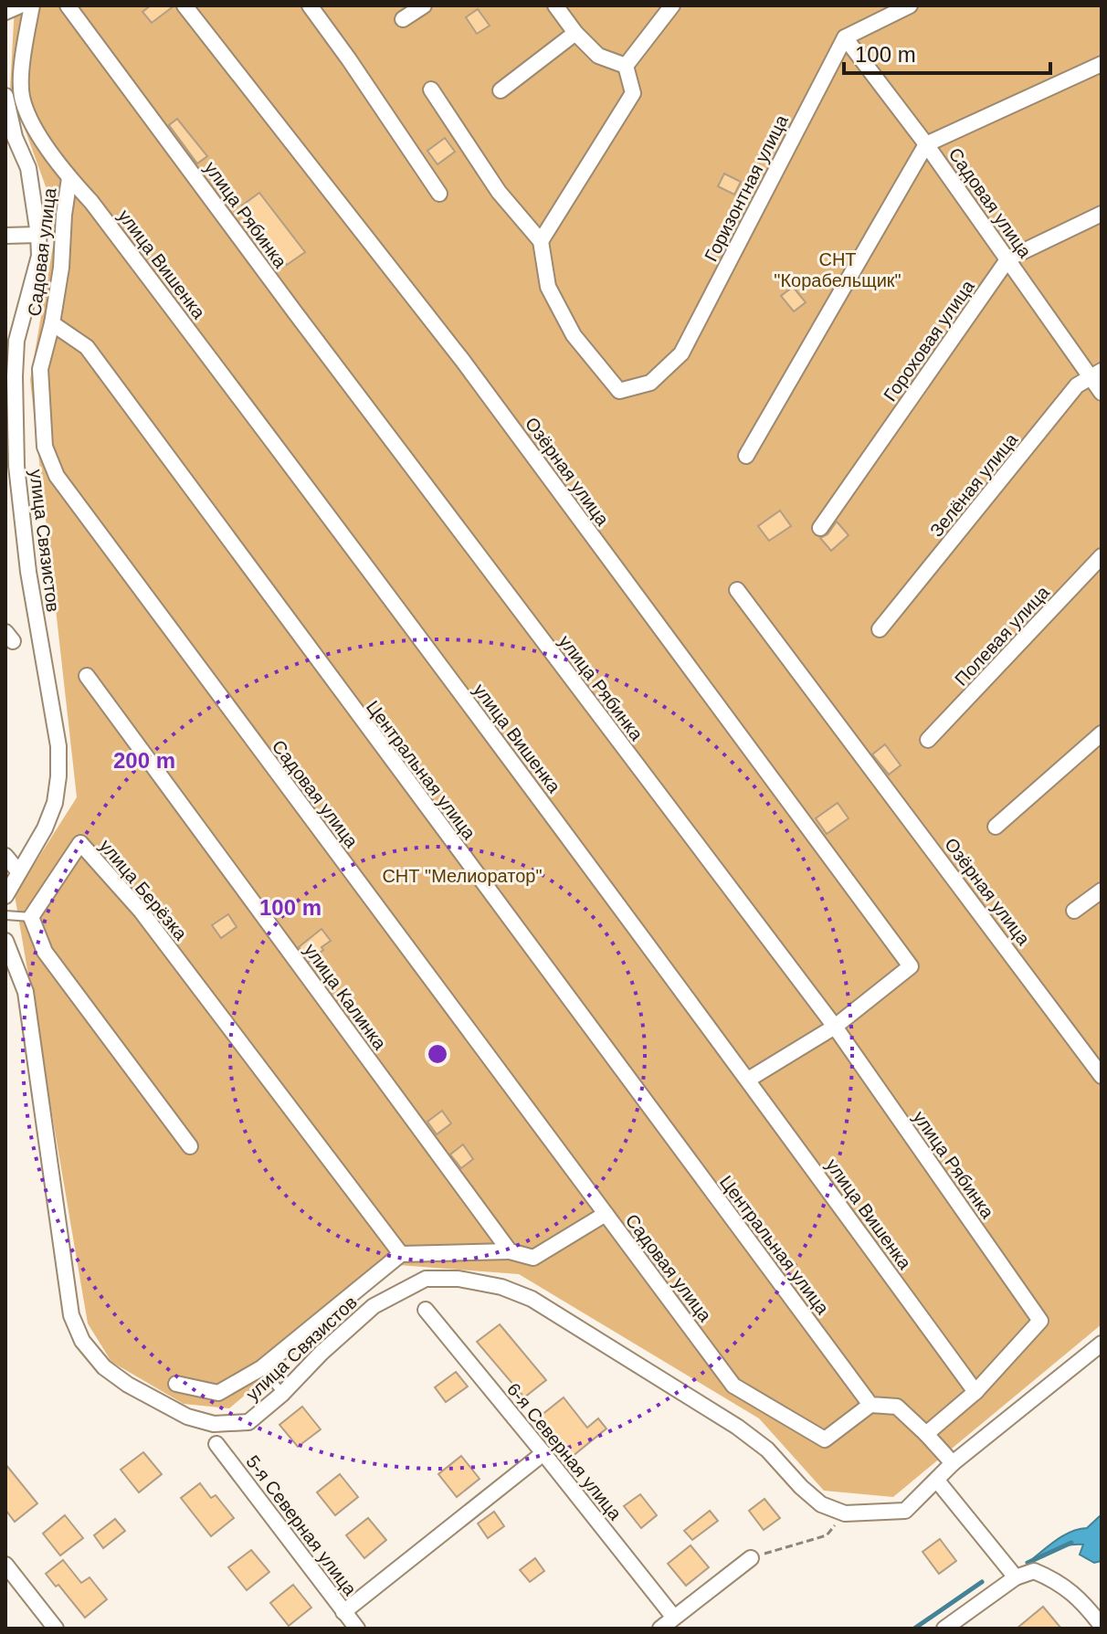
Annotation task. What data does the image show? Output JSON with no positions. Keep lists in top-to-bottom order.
{
  "streets": {
    "street": [
      "Горизонтная улица",
      "Садовая улица",
      "улица Рябинка",
      "улица Вишенка",
      "Гороховая улица",
      "Озёрная улица",
      "Зелёная улица",
      "улица Связистов",
      "Полевая улица",
      "Центральная улица",
      "улица Берёзка",
      "улица Калинка",
      "6-я Северная улица",
      "5-я Северная улица"
    ]
  },
  "crossings": [
    ["Горизонтная улица", "Садовая улица"],
    ["Садовая улица", "улица Вишенка"],
    ["Садовая улица", "Гороховая улица"],
    ["Садовая улица", "Зелёная улица"],
    ["Садовая улица", "Центральная улица"],
    ["улица Рябинка", "улица Вишенка"],
    ["улица Рябинка", "Озёрная улица"]
  ],
  "parks": ["СНТ \"Корабельщик\"", "СНТ \"Мелиоратор\""],
  "scale_bar": "100 m",
  "rings": ["200 m", "100 m"]
}
